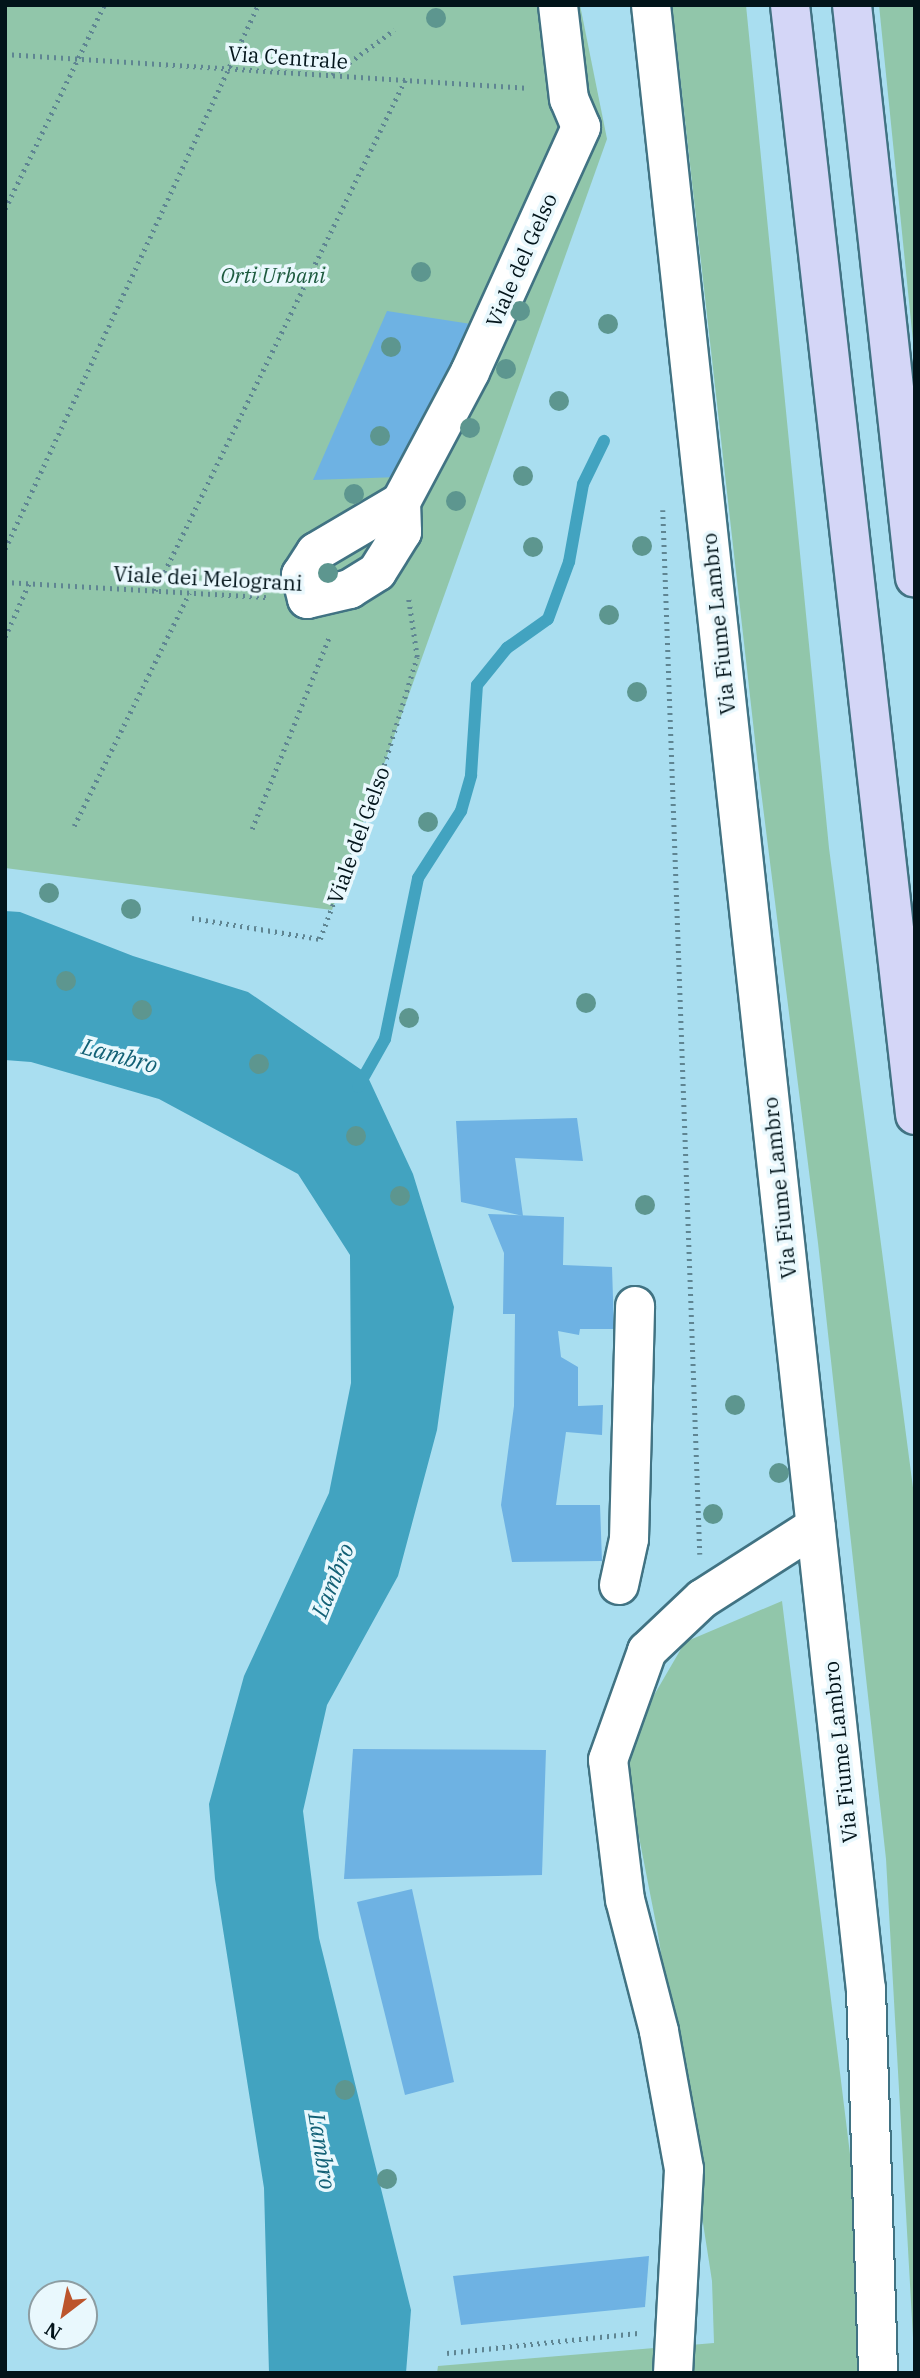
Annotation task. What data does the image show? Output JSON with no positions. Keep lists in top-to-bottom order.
{
  "streets": {
    "street": ["Viale del Gelso", "Via Fiume Lambro"],
    "path": ["Via Centrale", "Viale dei Melograni"]
  },
  "crossings": [
    ["Via Centrale", "Viale del Gelso"],
    ["Viale del Gelso", "Viale dei Melograni"]
  ],
  "water": ["Lambro"],
  "parks": ["Orti Urbani"],
  "north": "bottom left"
}
